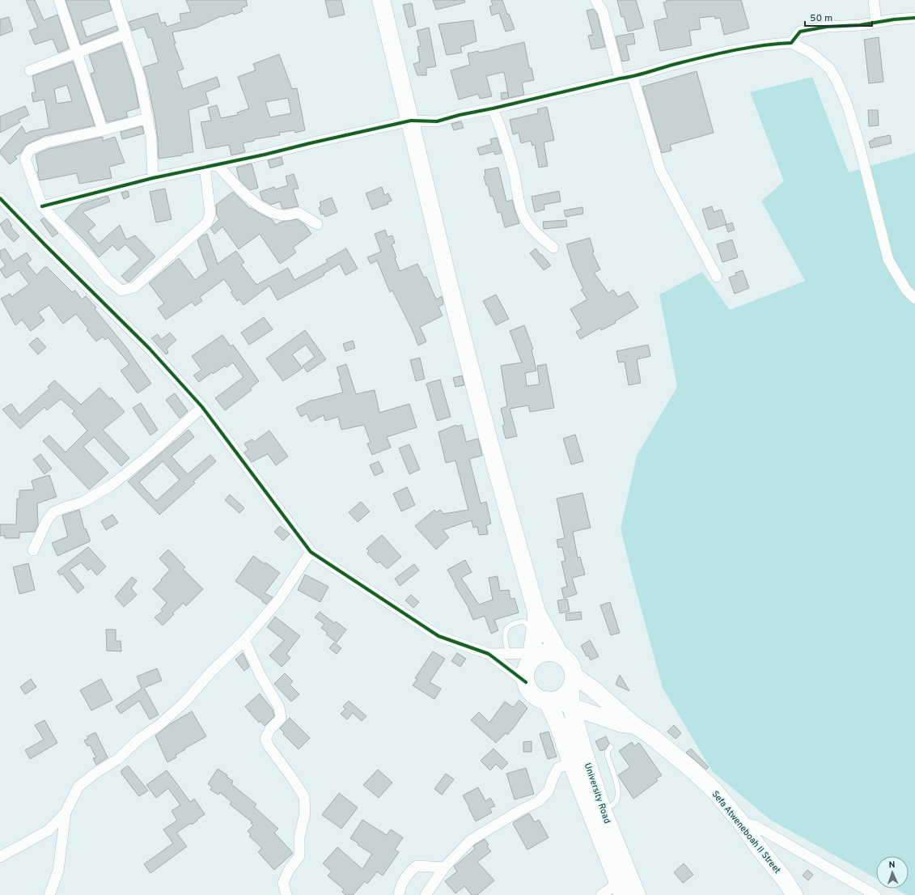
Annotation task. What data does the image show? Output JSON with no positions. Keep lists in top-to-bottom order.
{
  "streets": {
    "highway": ["University Road"],
    "main road": ["Sefa Atweneboah II Street"]
  },
  "crossings": [
    ["University Road", "Sefa Atweneboah II Street"]
  ],
  "scale_bar": "50 m",
  "north": "top"
}
